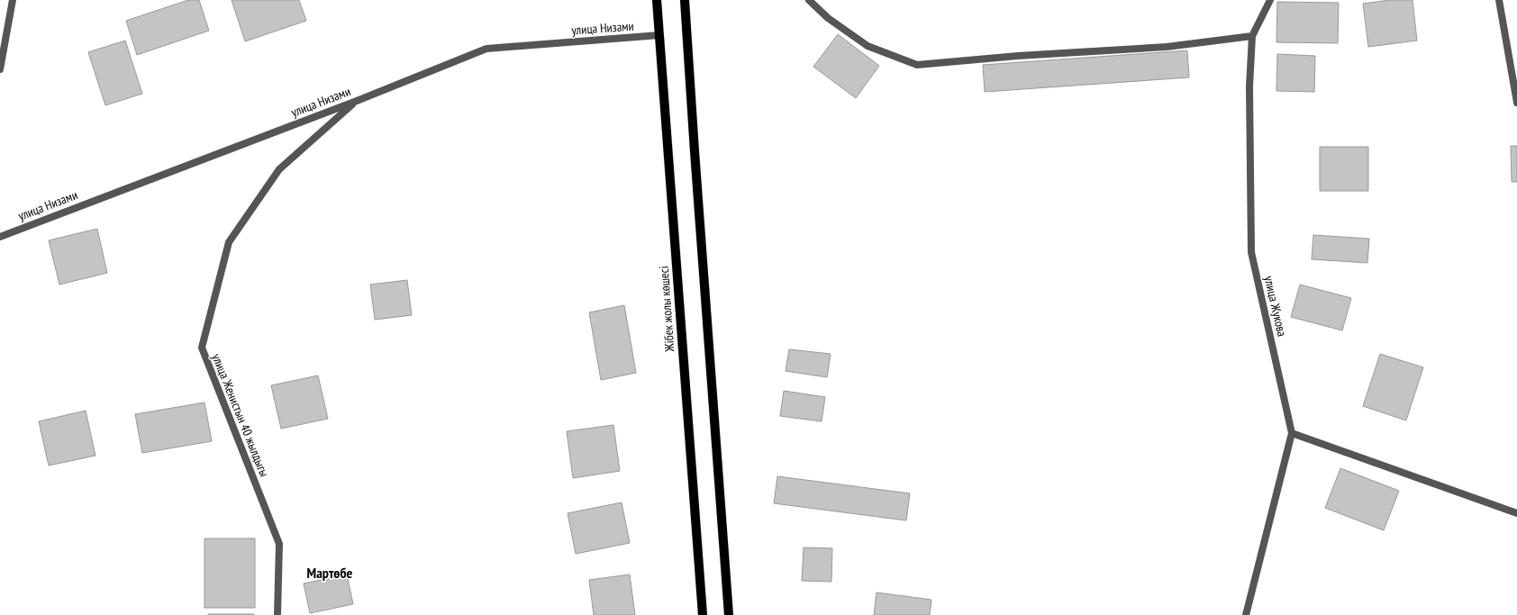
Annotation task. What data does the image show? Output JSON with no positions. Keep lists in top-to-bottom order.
{
  "streets": {
    "main road": ["Жібек жолы көшесі"],
    "street": ["улица Низами", "улица Жукова", "улица Женистын 40 жылдыгы"]
  },
  "crossings": [
    ["улица Низами", "Жібек жолы көшесі"],
    ["улица Низами", "улица Женистын 40 жылдыгы"]
  ],
  "districts": ["Мартөбе"]
}
